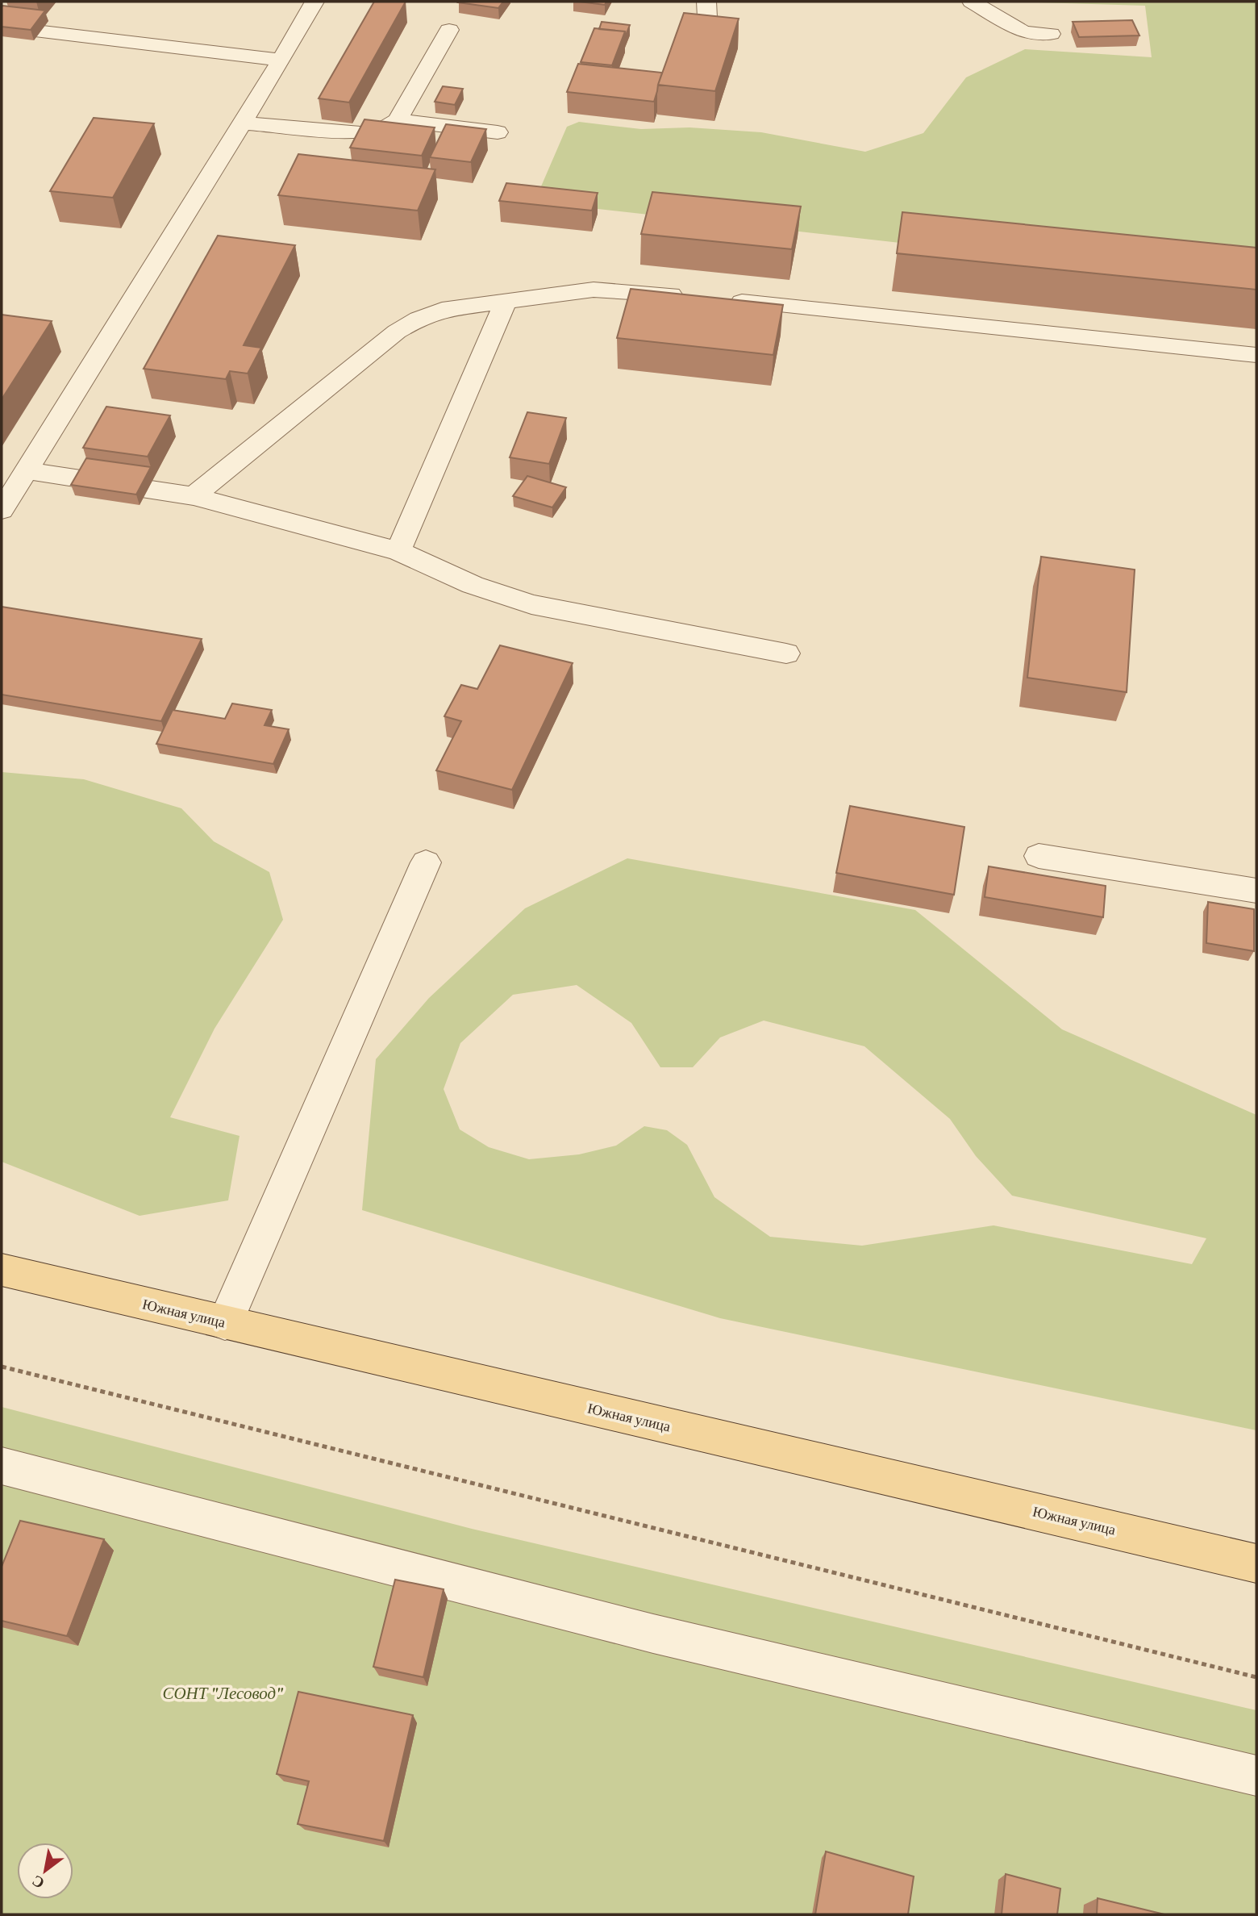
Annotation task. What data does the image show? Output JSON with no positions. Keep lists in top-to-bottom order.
{
  "streets": {
    "main road": ["Южная улица"]
  },
  "parks": ["СОНТ \"Лесовод\""],
  "north": "bottom left"
}
